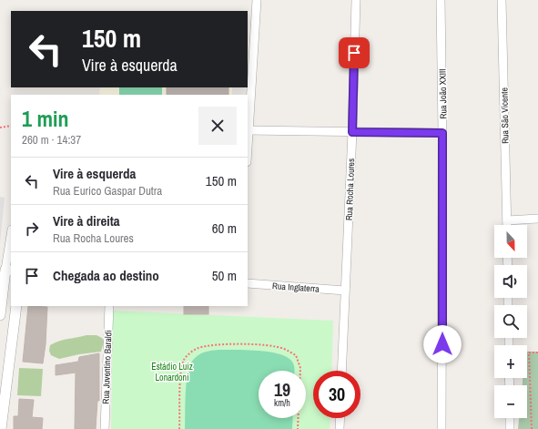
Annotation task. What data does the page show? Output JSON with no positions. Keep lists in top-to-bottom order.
{
  "streets": {
    "street": [
      "Rua João XXIII",
      "Rua São Vicente",
      "Rua Rocha Loures",
      "Rua Inglaterra",
      "Rua Juventino Baraldi"
    ]
  },
  "crossings": [
    ["Rua Rocha Loures", "Rua Inglaterra"]
  ],
  "parks": ["Estádio Luiz Lonardoni"],
  "north": "bottom",
  "page": {
    "turn": ["150 m", "Vire à esquerda"],
    "heading": ["1 min", "260 m · 14:37"],
    "list": [
      {
        "name": "Vire à esquerda",
        "note": "Rua Eurico Gaspar Dutra",
        "value": "150 m"
      },
      {
        "name": "Vire à direita",
        "note": "Rua Rocha Loures",
        "value": "60 m"
      },
      {
        "name": "Chegada ao destino",
        "value": "50 m"
      }
    ],
    "map_buttons": ["+", "−"],
    "speed": "19 km/h",
    "limit": "30"
  }
}
